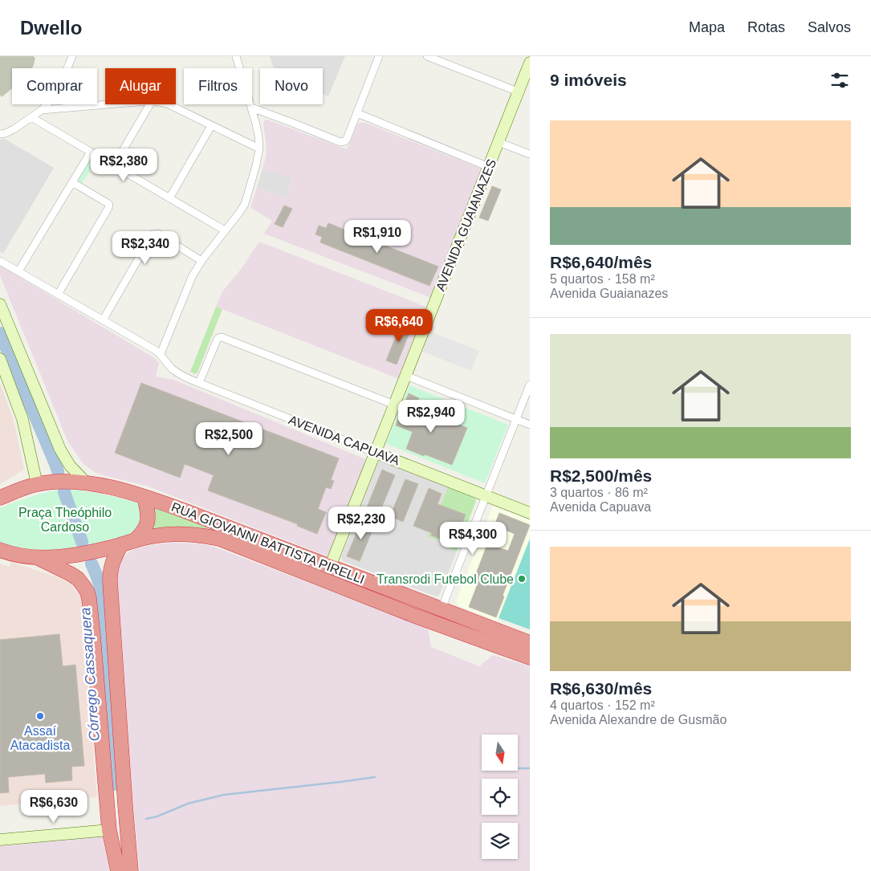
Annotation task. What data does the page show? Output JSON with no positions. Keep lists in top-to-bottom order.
{
  "streets": {
    "highway": ["RUA GIOVANNI BATTISTA PIRELLI"],
    "main road": ["AVENIDA GUAIANAZES", "AVENIDA CAPUAVA"]
  },
  "crossings": [
    ["AVENIDA GUAIANAZES", "AVENIDA CAPUAVA"],
    ["AVENIDA GUAIANAZES", "RUA GIOVANNI BATTISTA PIRELLI"]
  ],
  "water": ["Córrego Cassaquera"],
  "parks": ["Praça Theóphilo Cardoso"],
  "places": ["Transrodi Futebol Clube", "Assaí Atacadista"],
  "north": "bottom",
  "page": {
    "header": "Dwello",
    "nav": ["Mapa", "Rotas", "Salvos"],
    "heading": "9 imóveis",
    "chip": [
      "Comprar",
      "Alugar",
      "Filtros",
      "Novo"
    ],
    "list": [
      {
        "name": "R$6,640/mês",
        "note": "5 quartos · 158 m² · Avenida Guaianazes"
      },
      {
        "name": "R$2,500/mês",
        "note": "3 quartos · 86 m² · Avenida Capuava"
      },
      {
        "name": "R$6,630/mês",
        "note": "4 quartos · 152 m² · Avenida Alexandre de Gusmão"
      }
    ],
    "price": [
      "R$2,380",
      "R$1,910",
      "R$2,340",
      "R$6,640",
      "R$2,940",
      "R$2,500",
      "R$2,230",
      "R$4,300",
      "R$6,630"
    ]
  }
}
